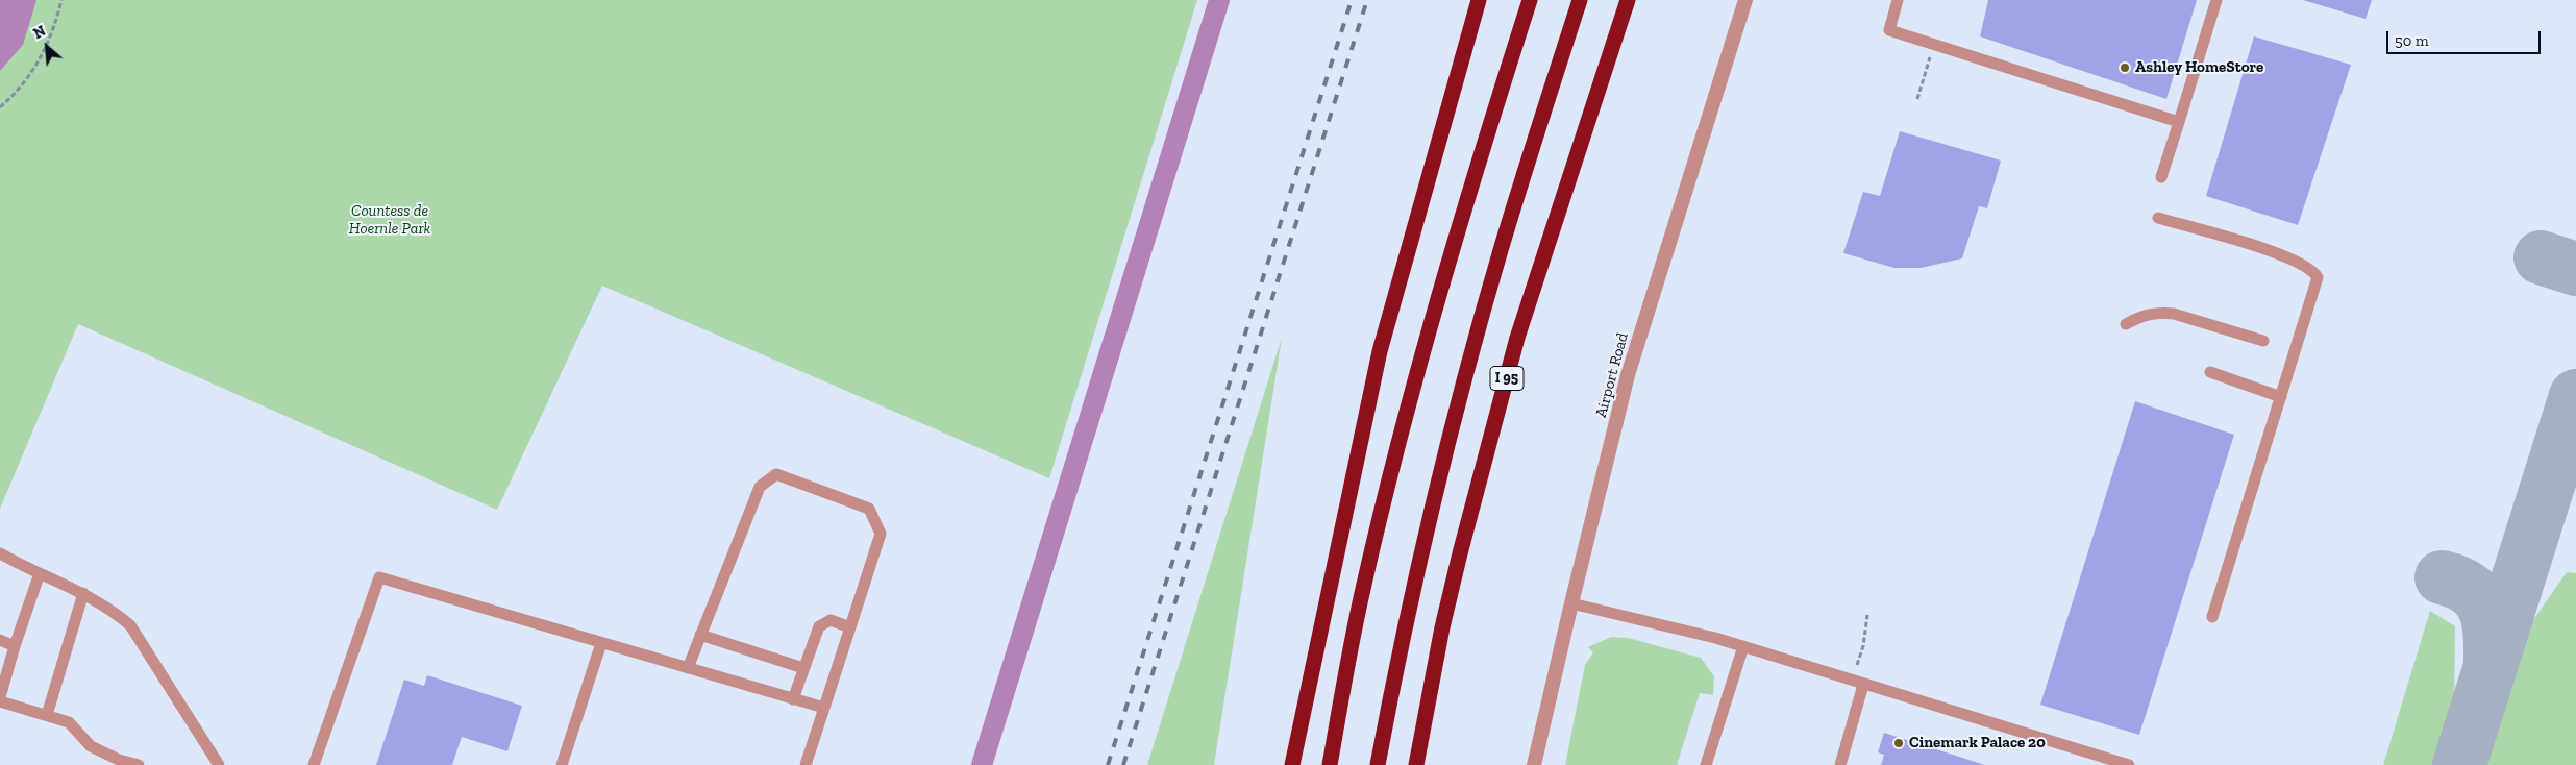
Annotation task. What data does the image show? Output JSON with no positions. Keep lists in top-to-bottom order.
{
  "streets": {
    "highway": ["I 95"],
    "street": ["Airport Road"]
  },
  "parks": ["Countess de Hoernle Park"],
  "places": ["Ashley HomeStore", "Cinemark Palace 20"],
  "scale_bar": "50 m",
  "north": "top left"
}
